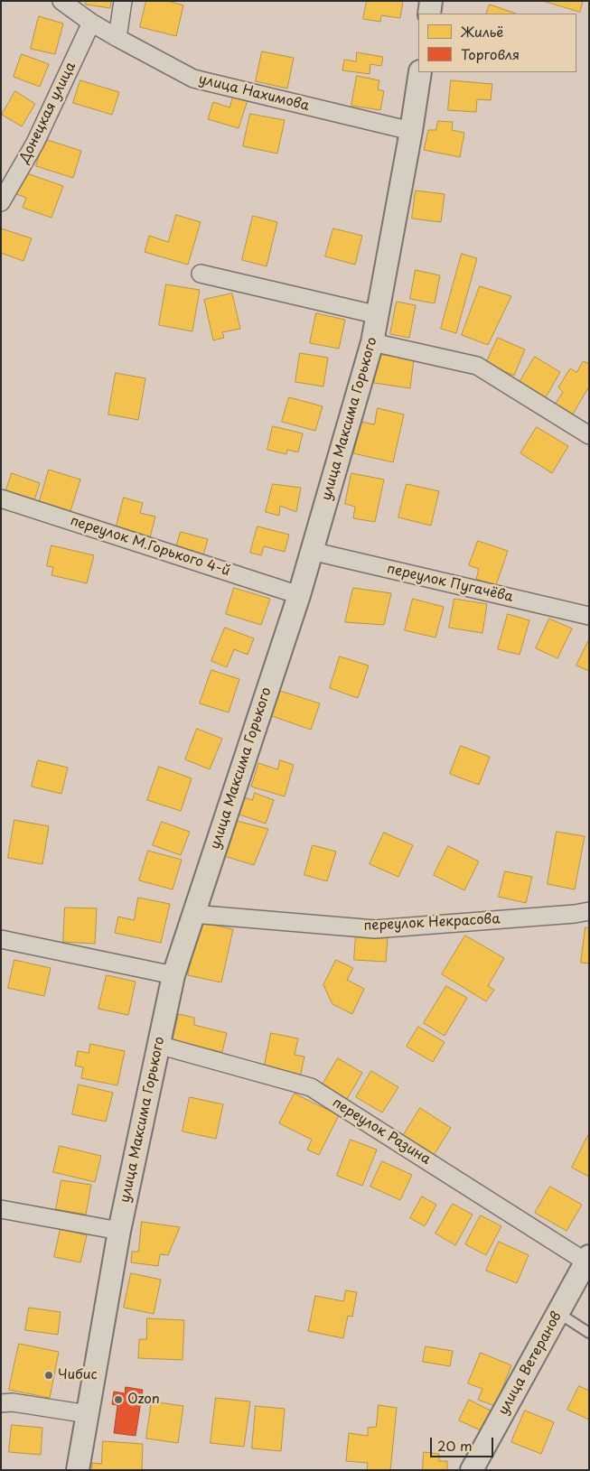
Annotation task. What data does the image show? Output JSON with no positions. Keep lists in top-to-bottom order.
{
  "streets": {
    "street": [
      "улица Нахимова",
      "Донецкая улица",
      "улица Максима Горького",
      "переулок М.Горького 4-й",
      "переулок Пугачёва",
      "переулок Некрасова",
      "переулок Разина",
      "улица Ветеранов"
    ]
  },
  "crossings": [
    ["улица Нахимова", "Донецкая улица"],
    ["улица Нахимова", "улица Максима Горького"],
    ["улица Максима Горького", "переулок М.Горького 4-й"],
    ["улица Максима Горького", "переулок Пугачёва"],
    ["улица Максима Горького", "переулок Некрасова"],
    ["улица Максима Горького", "переулок Разина"],
    ["переулок Разина", "улица Ветеранов"]
  ],
  "places": ["Чибис", "Ozon"],
  "legend": ["Жильё", "Торговля"],
  "scale_bar": "20 m"
}
